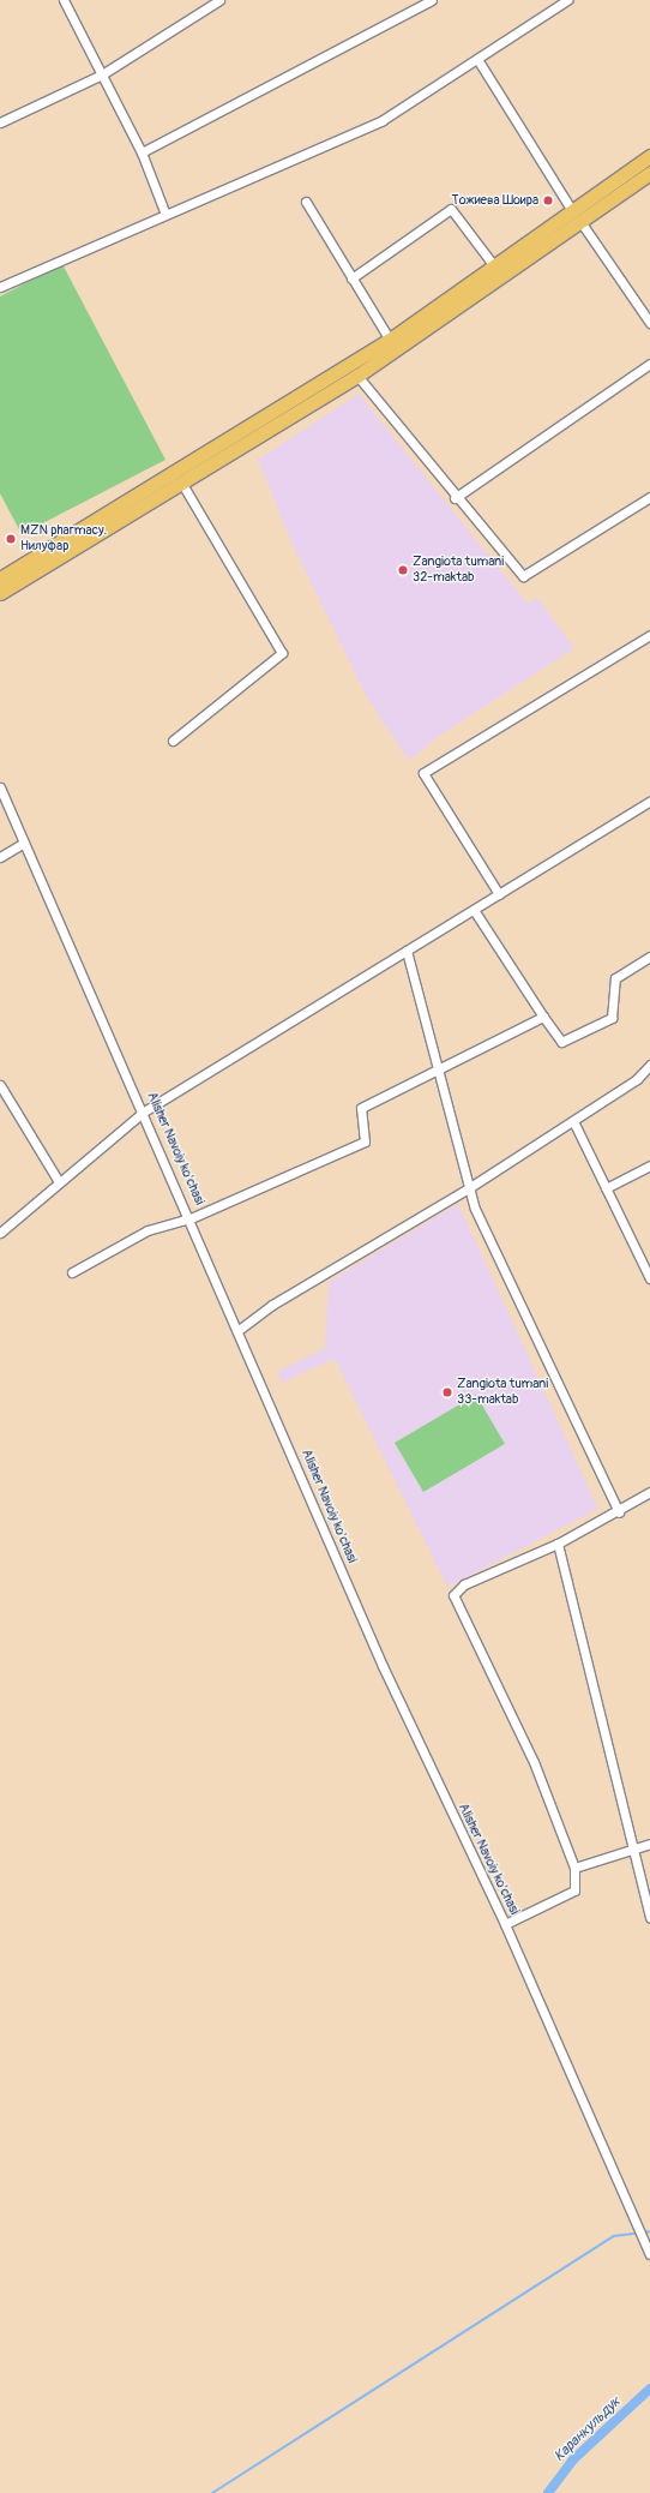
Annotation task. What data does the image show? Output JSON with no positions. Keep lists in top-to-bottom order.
{
  "streets": {
    "street": ["Alisher Navoiy ko'chasi"]
  },
  "water": ["Каранкульдук"],
  "places": [
    "Тожиева Шоира",
    "MZN pharmacy. Нилуфар",
    "Zangiota tumani 32-maktab",
    "Zangiota tumani 33-maktab"
  ]
}
